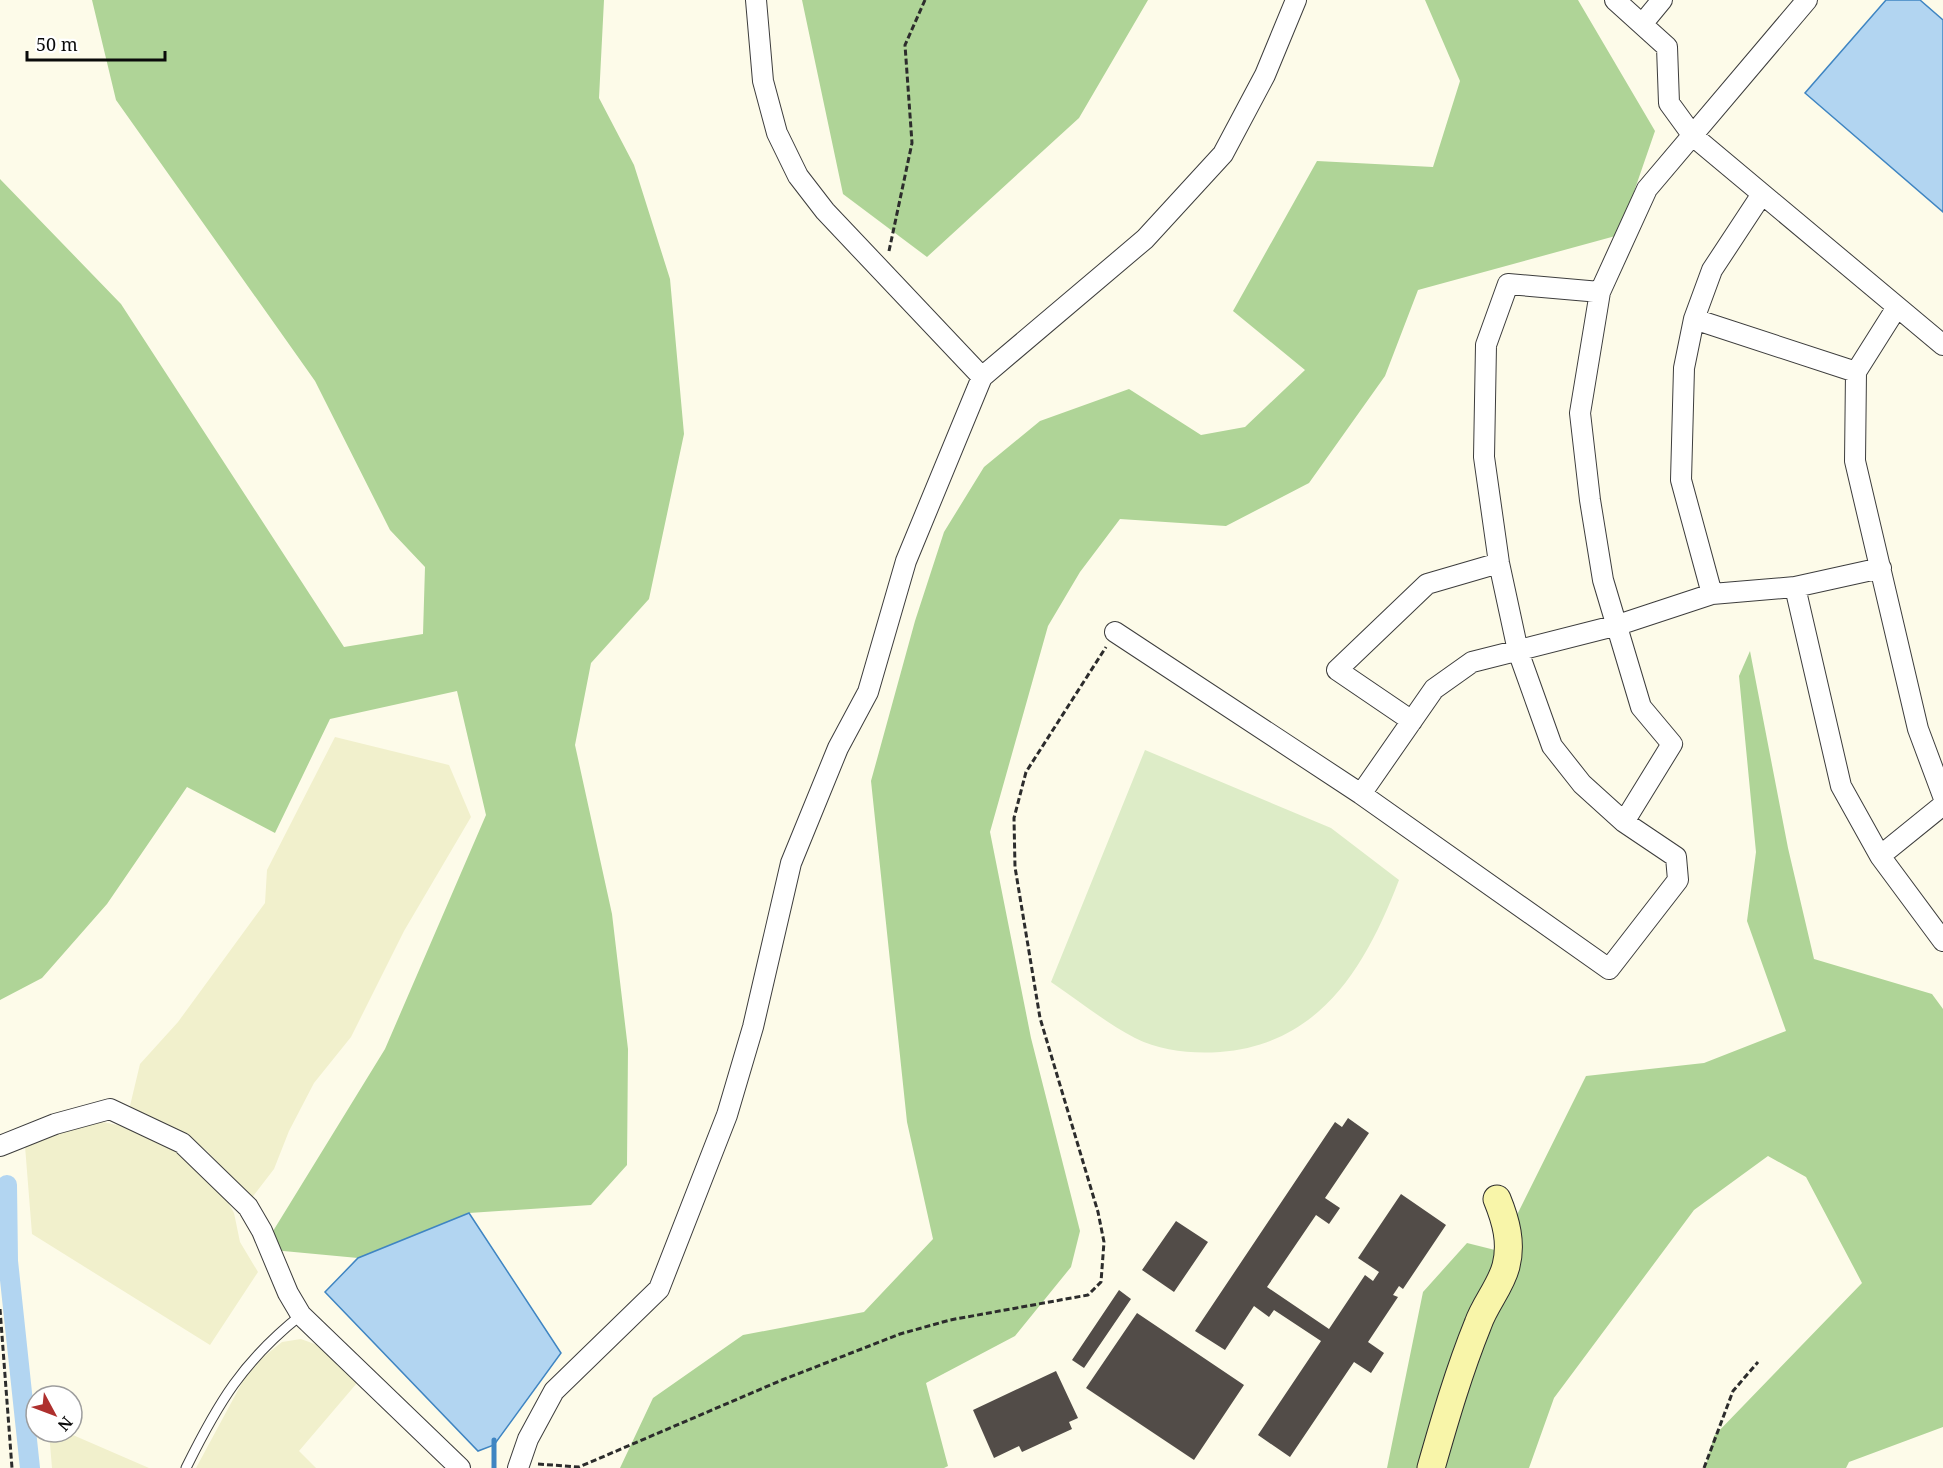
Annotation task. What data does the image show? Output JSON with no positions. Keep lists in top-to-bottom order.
{
  "scale_bar": "50 m",
  "north": "bottom right"
}
